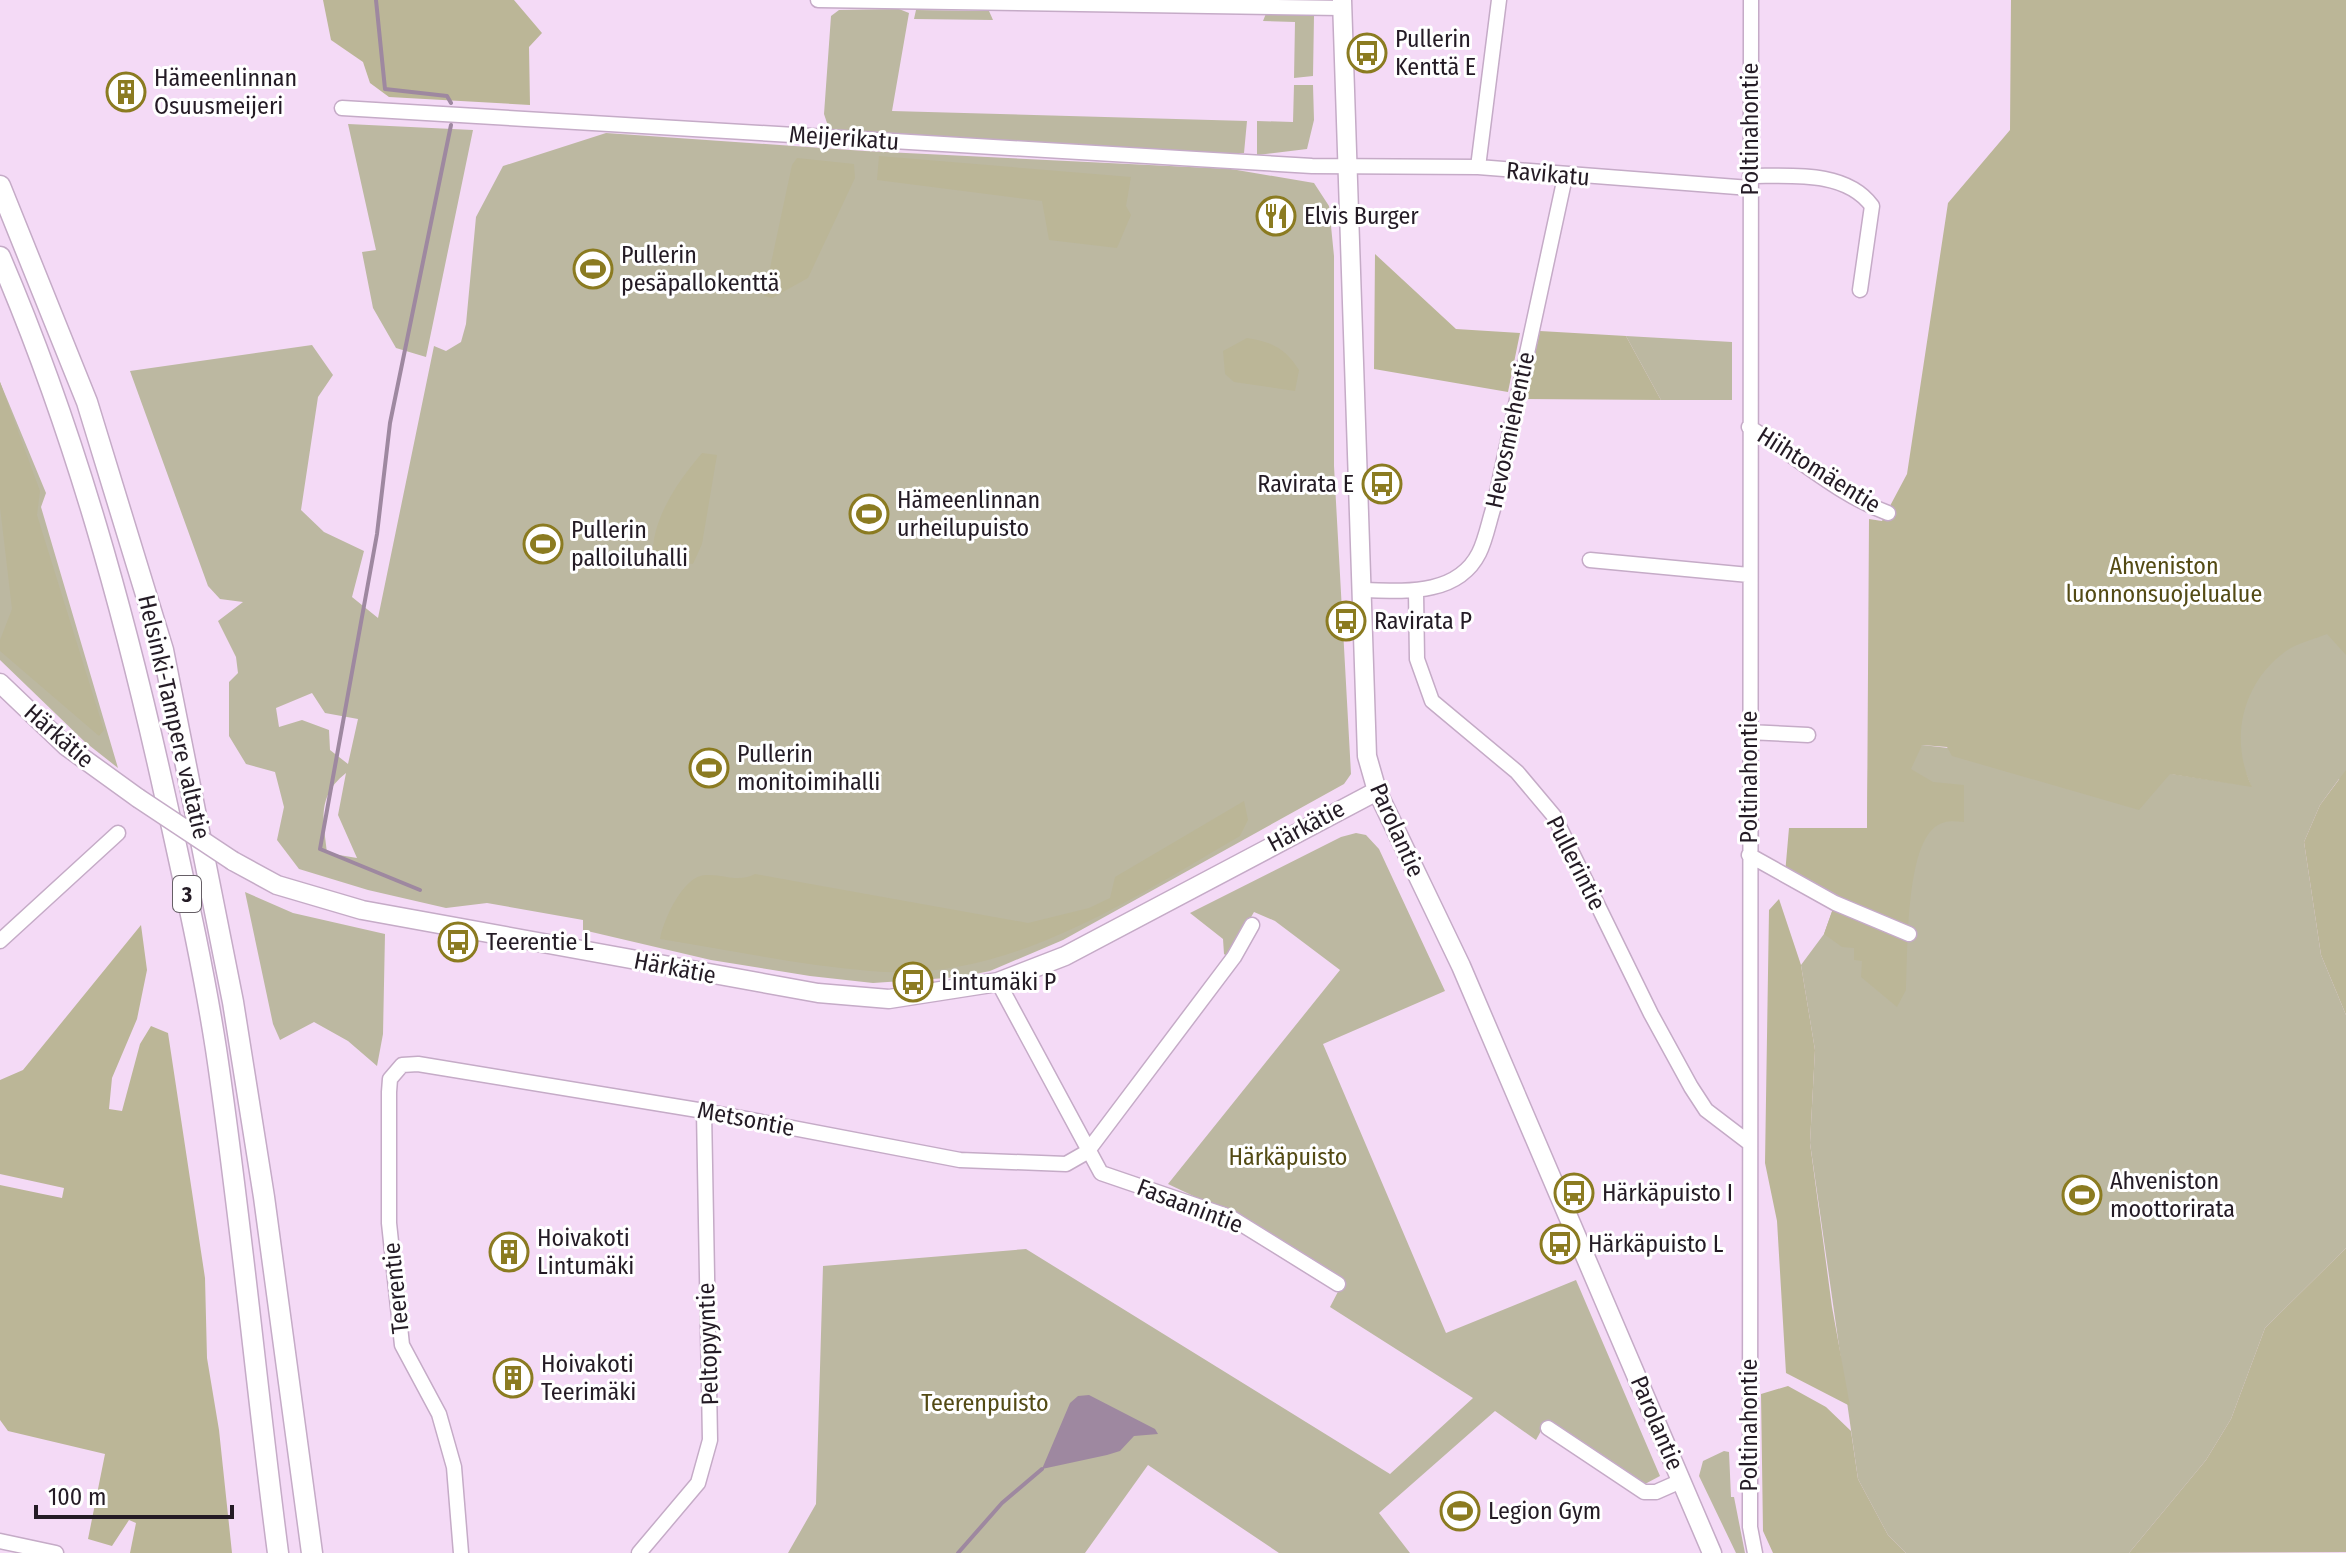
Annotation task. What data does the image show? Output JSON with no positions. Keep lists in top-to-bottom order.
{
  "streets": {
    "highway": ["Helsinki-Tampere valtatie", "3"],
    "main road": ["Härkätie", "Parolantie"],
    "street": [
      "Poltinahontie",
      "Meijerikatu",
      "Ravikatu",
      "Hevosmiehentie",
      "Hiihtomäentie",
      "Pullerintie",
      "Metsontie",
      "Fasaanintie",
      "Teerentie",
      "Peltopyyntie"
    ]
  },
  "crossings": [
    ["Poltinahontie", "Ravikatu"],
    ["Poltinahontie", "Hiihtomäentie"],
    ["Poltinahontie", "Pullerintie"],
    ["Meijerikatu", "Ravikatu"],
    ["Meijerikatu", "Parolantie"],
    ["Ravikatu", "Hevosmiehentie"],
    ["Ravikatu", "Parolantie"],
    ["Hevosmiehentie", "Parolantie"],
    ["Hevosmiehentie", "Pullerintie"],
    ["Härkätie", "Parolantie"],
    ["Metsontie", "Fasaanintie"],
    ["Metsontie", "Teerentie"],
    ["Metsontie", "Peltopyyntie"]
  ],
  "parks": ["Ahveniston luonnonsuojelualue", "Härkäpuisto", "Teerenpuisto"],
  "places": {
    "bus stop": [
      "Pullerin Kenttä E",
      "Ravirata E",
      "Ravirata P",
      "Teerentie L",
      "Lintumäki P",
      "Härkäpuisto I",
      "Härkäpuisto L"
    ],
    "building": ["Hämeenlinnan Osuusmeijeri", "Hoivakoti Lintumäki", "Hoivakoti Teerimäki"],
    "restaurant": ["Elvis Burger"],
    "sports": [
      "Pullerin pesäpallokenttä",
      "Hämeenlinnan urheilupuisto",
      "Pullerin palloiluhalli",
      "Pullerin monitoimihalli",
      "Ahveniston moottorirata",
      "Legion Gym"
    ]
  },
  "scale_bar": "100 m"
}
